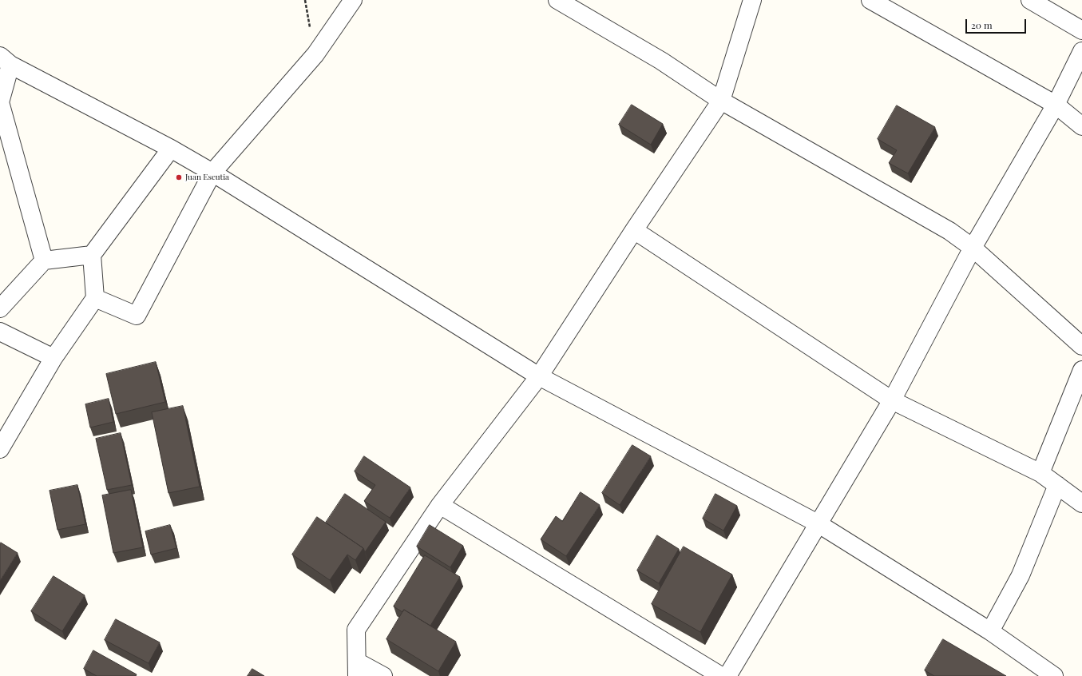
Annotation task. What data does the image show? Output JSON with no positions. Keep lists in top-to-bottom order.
{
  "places": ["Juan Escutia"],
  "scale_bar": "20 m"
}
